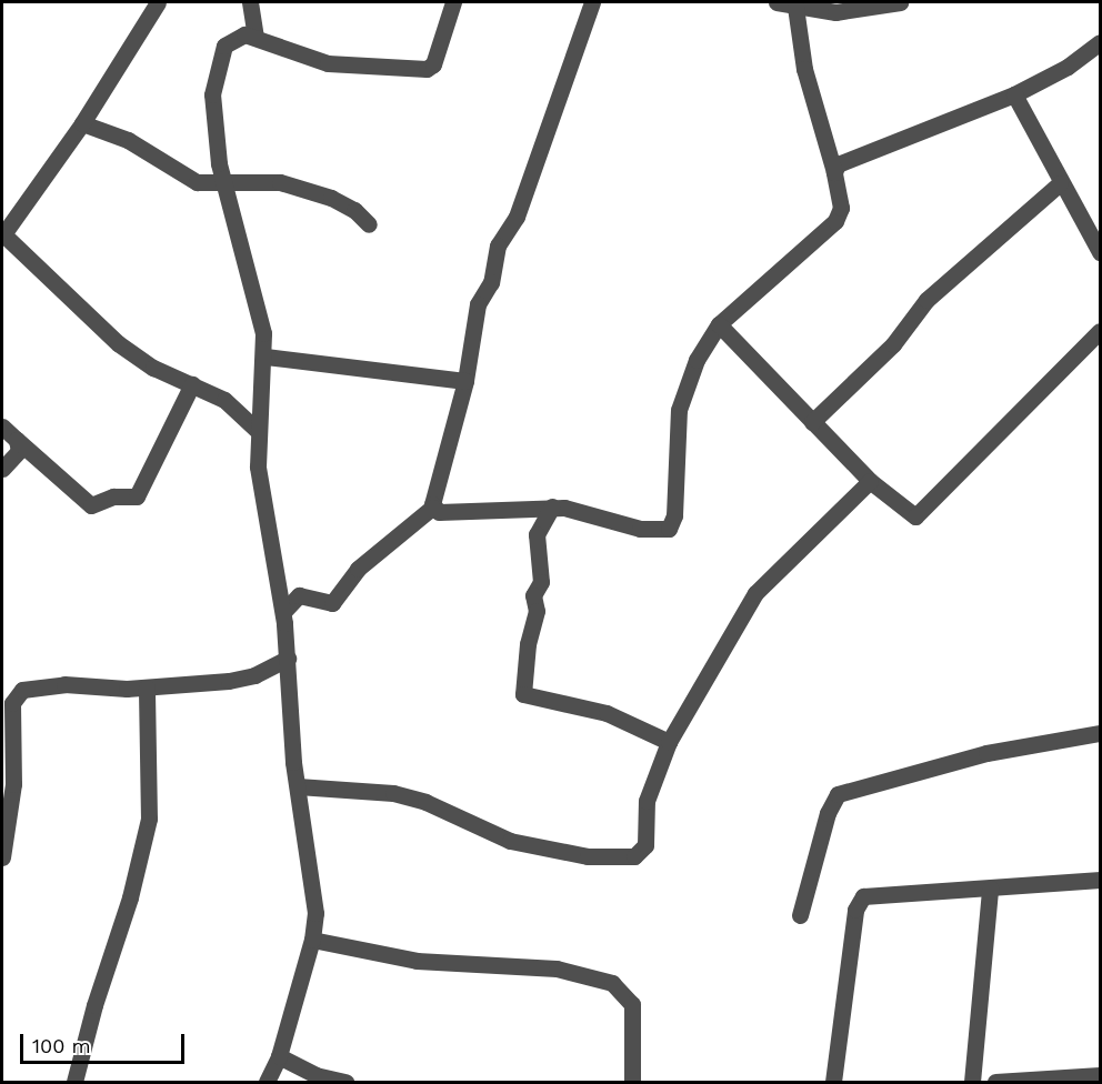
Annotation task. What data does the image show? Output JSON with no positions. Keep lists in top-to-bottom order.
{
  "scale_bar": "100 m"
}
